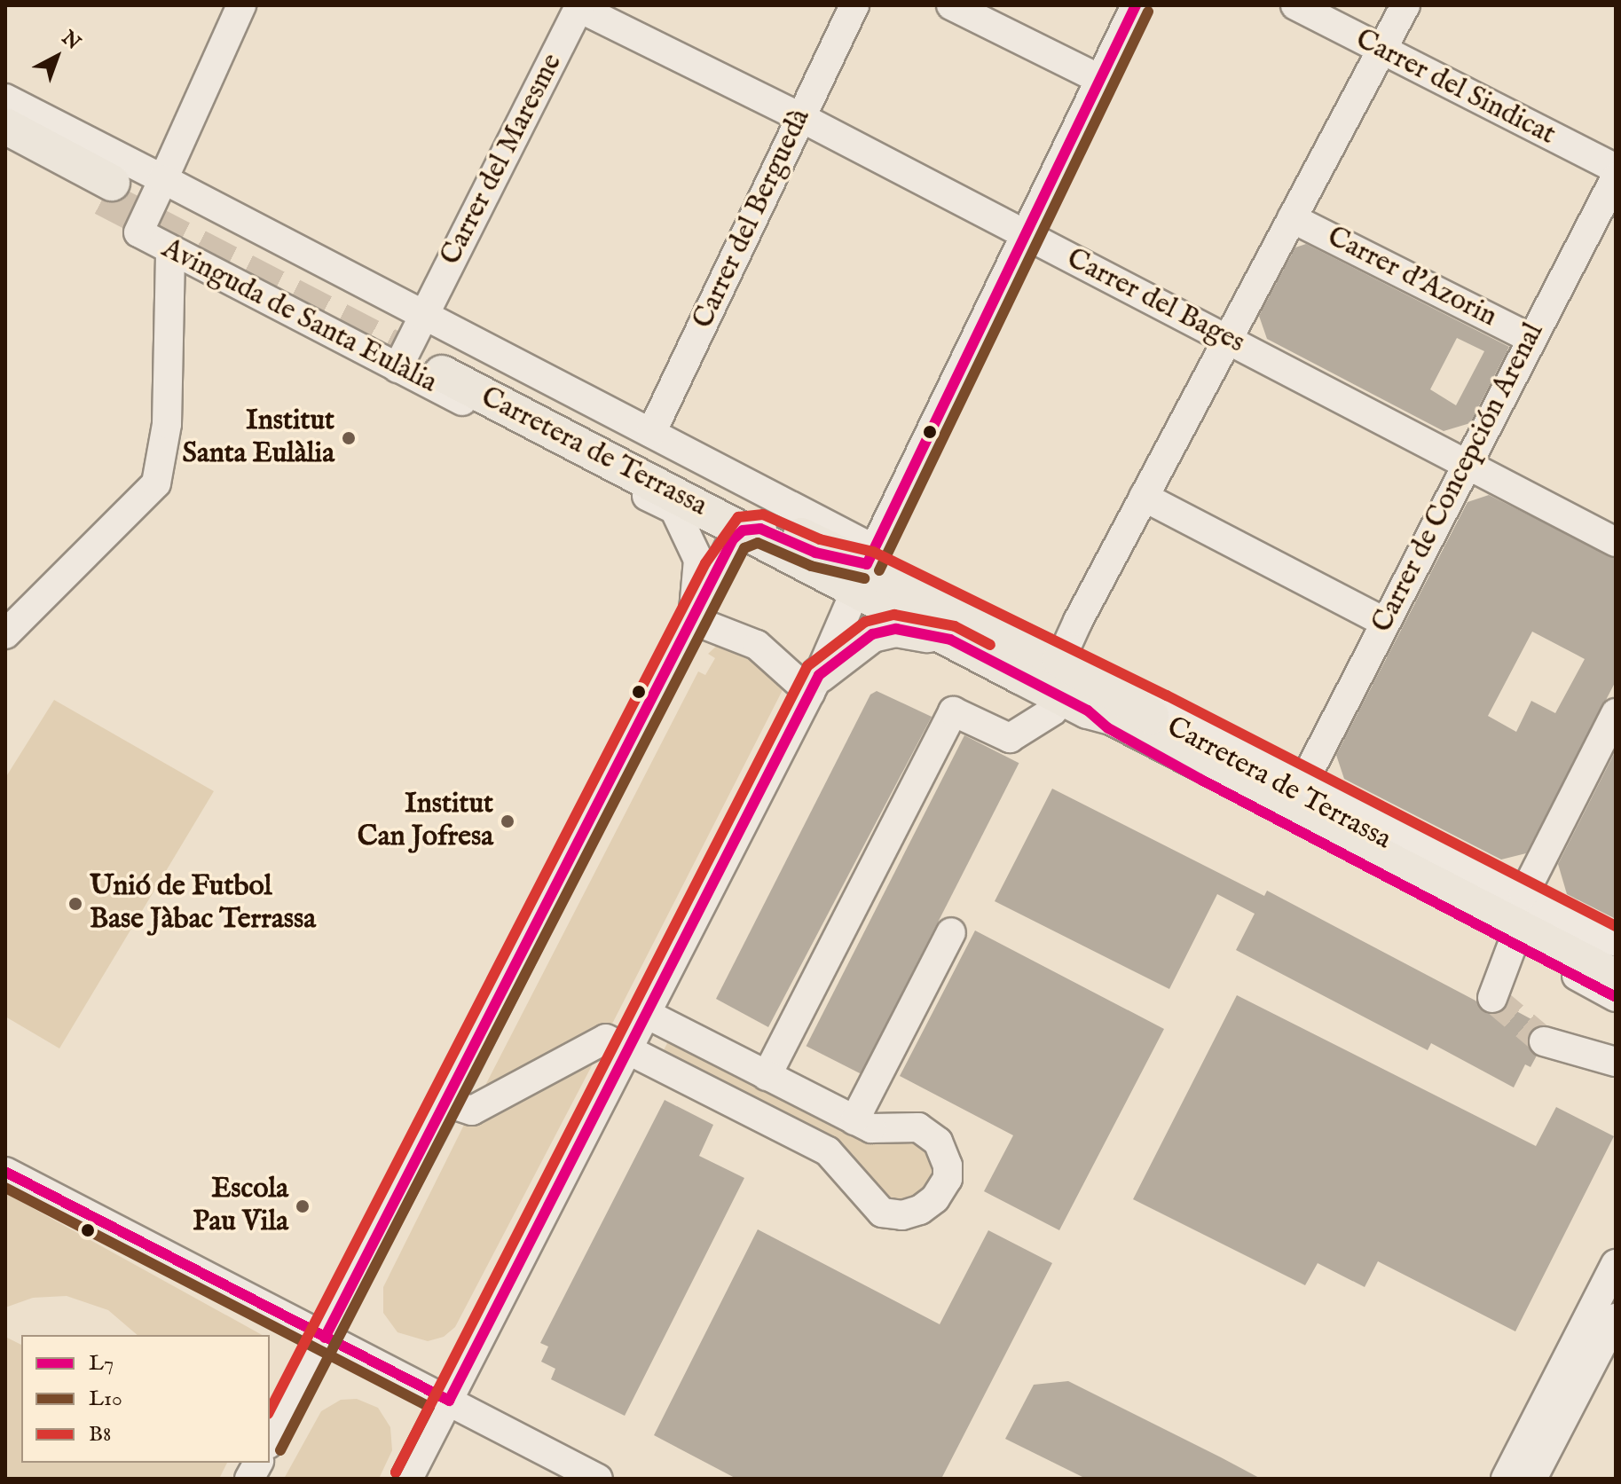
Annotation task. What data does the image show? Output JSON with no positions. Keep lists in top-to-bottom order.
{
  "streets": {
    "main road": ["Carretera de Terrassa"],
    "street": [
      "Carrer del Sindicat",
      "Carrer del Maresme",
      "Carrer del Berguedà",
      "Carrer d'Azorin",
      "Carrer del Bages",
      "Avinguda de Santa Eulàlia",
      "Carrer de Concepción Arenal"
    ]
  },
  "crossings": [
    ["Carrer del Maresme", "Carrer del Bages"],
    ["Carrer del Maresme", "Avinguda de Santa Eulàlia"],
    ["Carrer del Berguedà", "Carrer del Bages"],
    ["Carrer del Berguedà", "Avinguda de Santa Eulàlia"],
    ["Carrer d'Azorin", "Carrer de Concepción Arenal"],
    ["Carrer del Bages", "Carrer de Concepción Arenal"],
    ["Avinguda de Santa Eulàlia", "Carretera de Terrassa"]
  ],
  "places": [
    "Institut Santa Eulàlia",
    "Institut Can Jofresa",
    "Unió de Futbol Base Jàbac Terrassa",
    "Escola Pau Vila"
  ],
  "lines": ["transit line L7", "transit line L10", "transit line B8"],
  "legend": ["L7", "L10", "B8"],
  "north": "top right"
}
